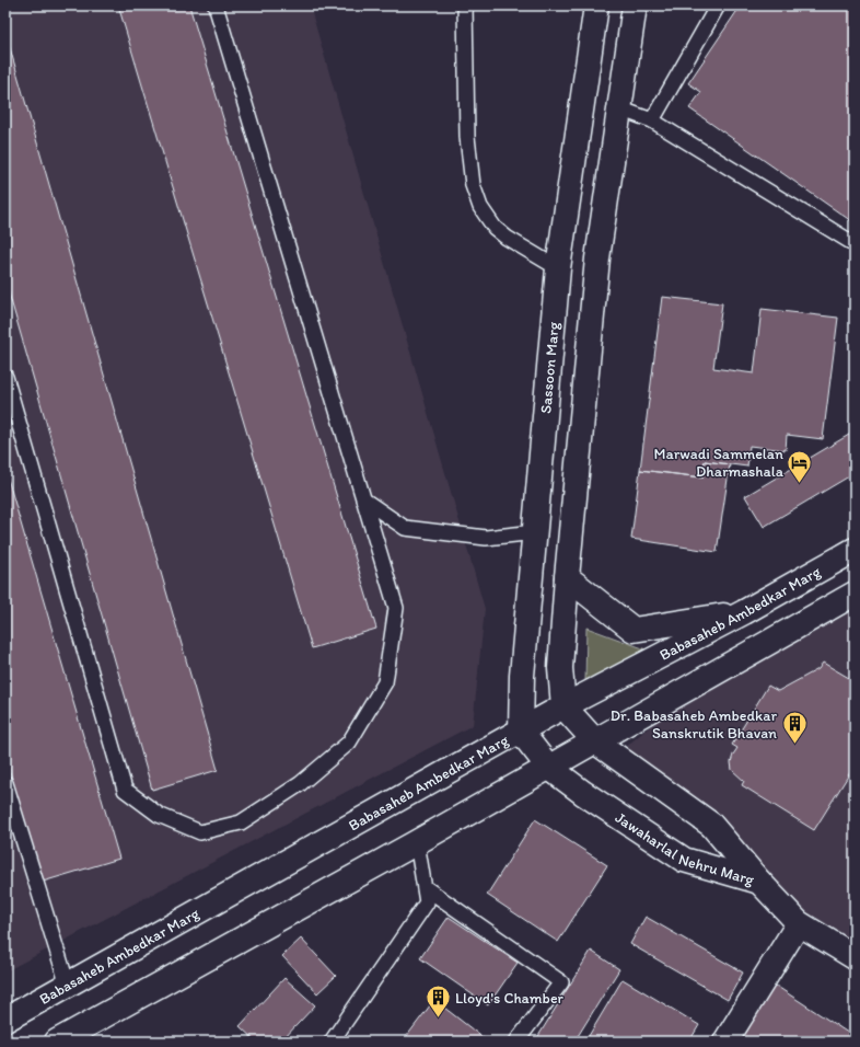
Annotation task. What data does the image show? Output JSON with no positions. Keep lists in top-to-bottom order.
{
  "streets": {
    "main road": ["Sassoon Marg", "Babasaheb Ambedkar Marg", "Jawaharlal Nehru Marg"]
  },
  "crossings": [
    ["Sassoon Marg", "Babasaheb Ambedkar Marg"],
    ["Sassoon Marg", "Jawaharlal Nehru Marg"],
    ["Babasaheb Ambedkar Marg", "Jawaharlal Nehru Marg"]
  ],
  "places": {
    "hotel": ["Marwadi Sammelan Dharmashala"],
    "building": ["Dr. Babasaheb Ambedkar Sanskrutik Bhavan", "Lloyd's Chamber"]
  }
}
